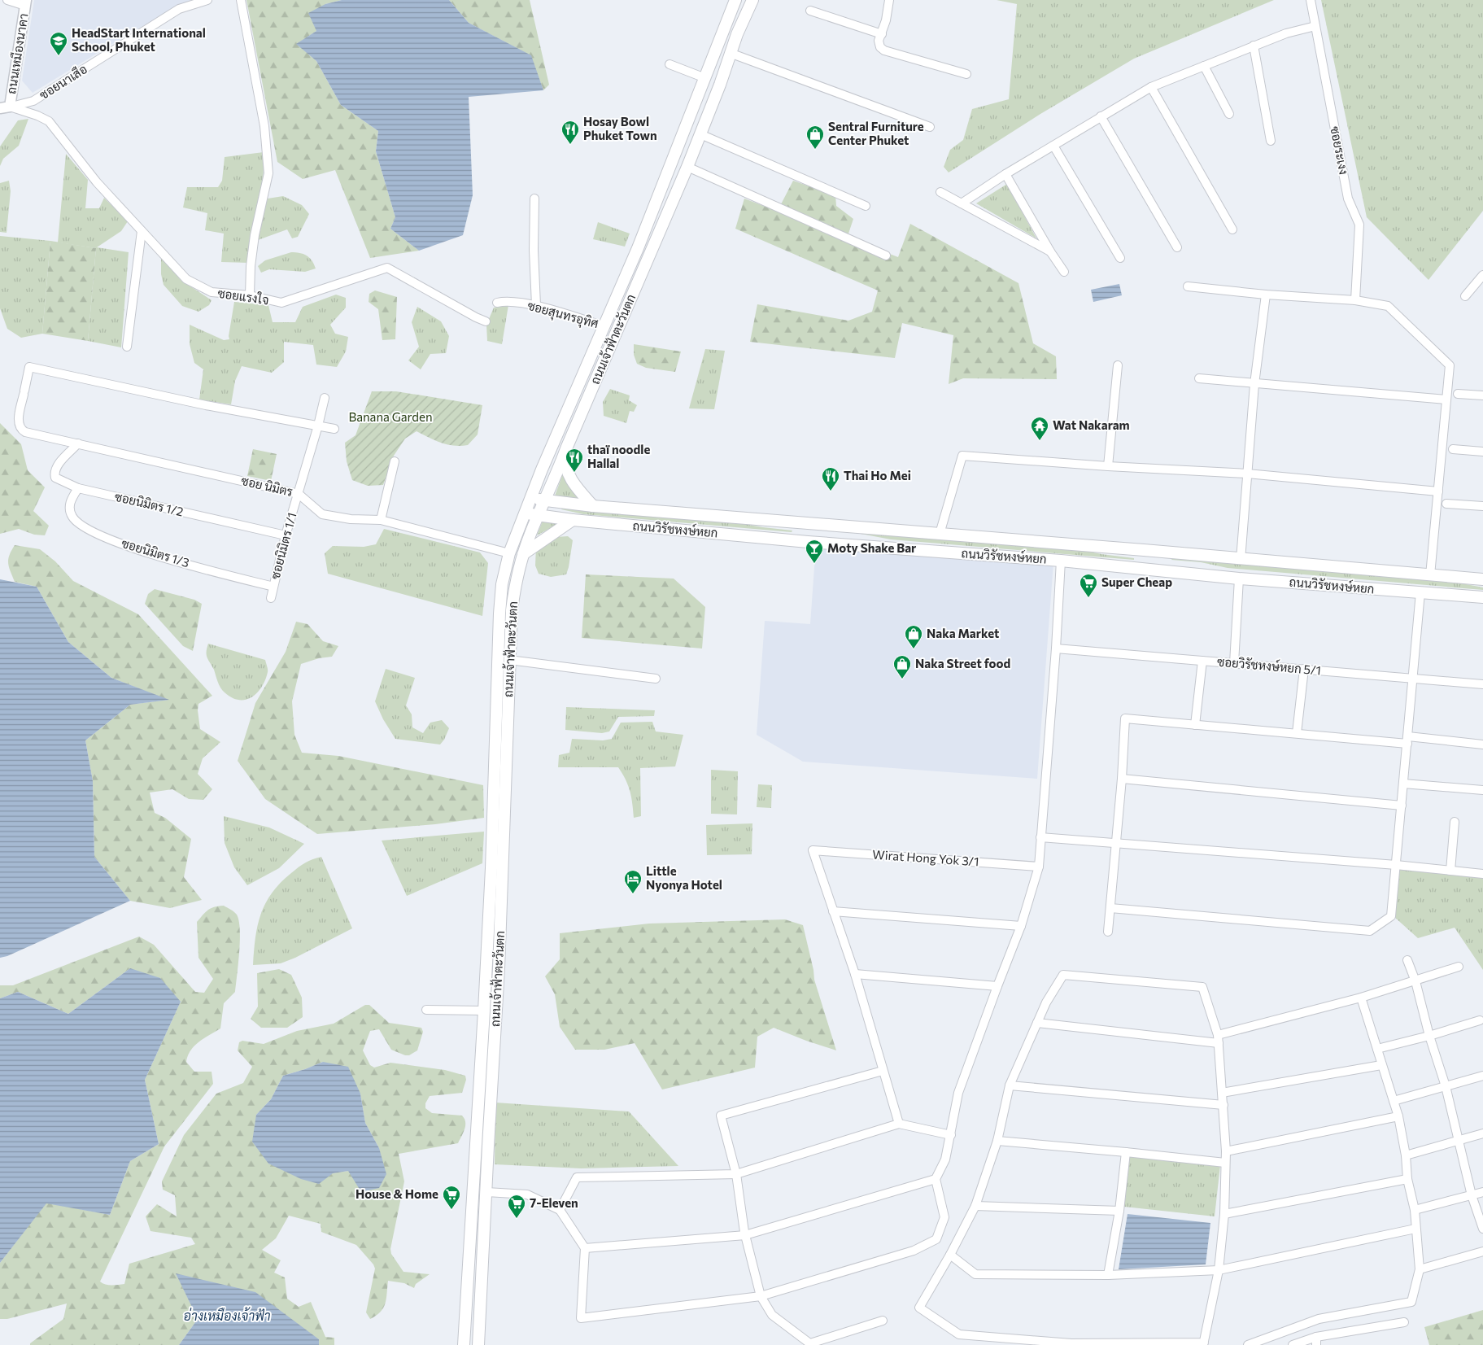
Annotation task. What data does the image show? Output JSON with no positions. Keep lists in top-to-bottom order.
{
  "streets": {
    "main road": ["ถนนเจ้าฟ้าตะวันตก", "ถนนวิรัชหงษ์หยก"],
    "street": [
      "ถนนเหมืองนาคา",
      "ซอยนาเสือ",
      "ซอยระเงง",
      "ซอยแรงใจ",
      "ซอยสุนทรอุทิศ",
      "ซอย นิมิตร",
      "ซอยนิมิตร 1/2",
      "ซอยนิมิตร 1/1",
      "ซอยนิมิตร 1/3",
      "ซอยวิรัชหงษ์หยก 5/1",
      "Wirat Hong Yok 3/1"
    ]
  },
  "crossings": [
    ["ถนนเหมืองนาคา", "ซอยนาเสือ"],
    ["ถนนเหมืองนาคา", "ซอยแรงใจ"],
    ["ซอยนาเสือ", "ซอยแรงใจ"],
    ["ซอยสุนทรอุทิศ", "ถนนเจ้าฟ้าตะวันตก"],
    ["ถนนเจ้าฟ้าตะวันตก", "ซอย นิมิตร"],
    ["ถนนเจ้าฟ้าตะวันตก", "ถนนวิรัชหงษ์หยก"],
    ["ซอย นิมิตร", "ซอยนิมิตร 1/2"],
    ["ซอย นิมิตร", "ซอยนิมิตร 1/1"],
    ["ซอยนิมิตร 1/2", "ซอยนิมิตร 1/1"],
    ["ซอยนิมิตร 1/2", "ซอยนิมิตร 1/3"],
    ["ซอยนิมิตร 1/1", "ซอยนิมิตร 1/3"]
  ],
  "water": ["อ่างเหมืองเจ้าฟ้า"],
  "parks": ["Banana Garden"],
  "places": {
    "school or university": ["HeadStart International School, Phuket"],
    "restaurant": ["Hosay Bowl Phuket Town", "thaï noodle Hallal", "Thai Ho Mei"],
    "shop": ["Sentral Furniture Center Phuket", "Naka Market", "Naka Street food"],
    "temple": ["Wat Nakaram"],
    "bar": ["Moty Shake Bar"],
    "supermarket": ["Super Cheap", "House & Home", "7-Eleven"],
    "hotel": ["Little Nyonya Hotel"]
  }
}
